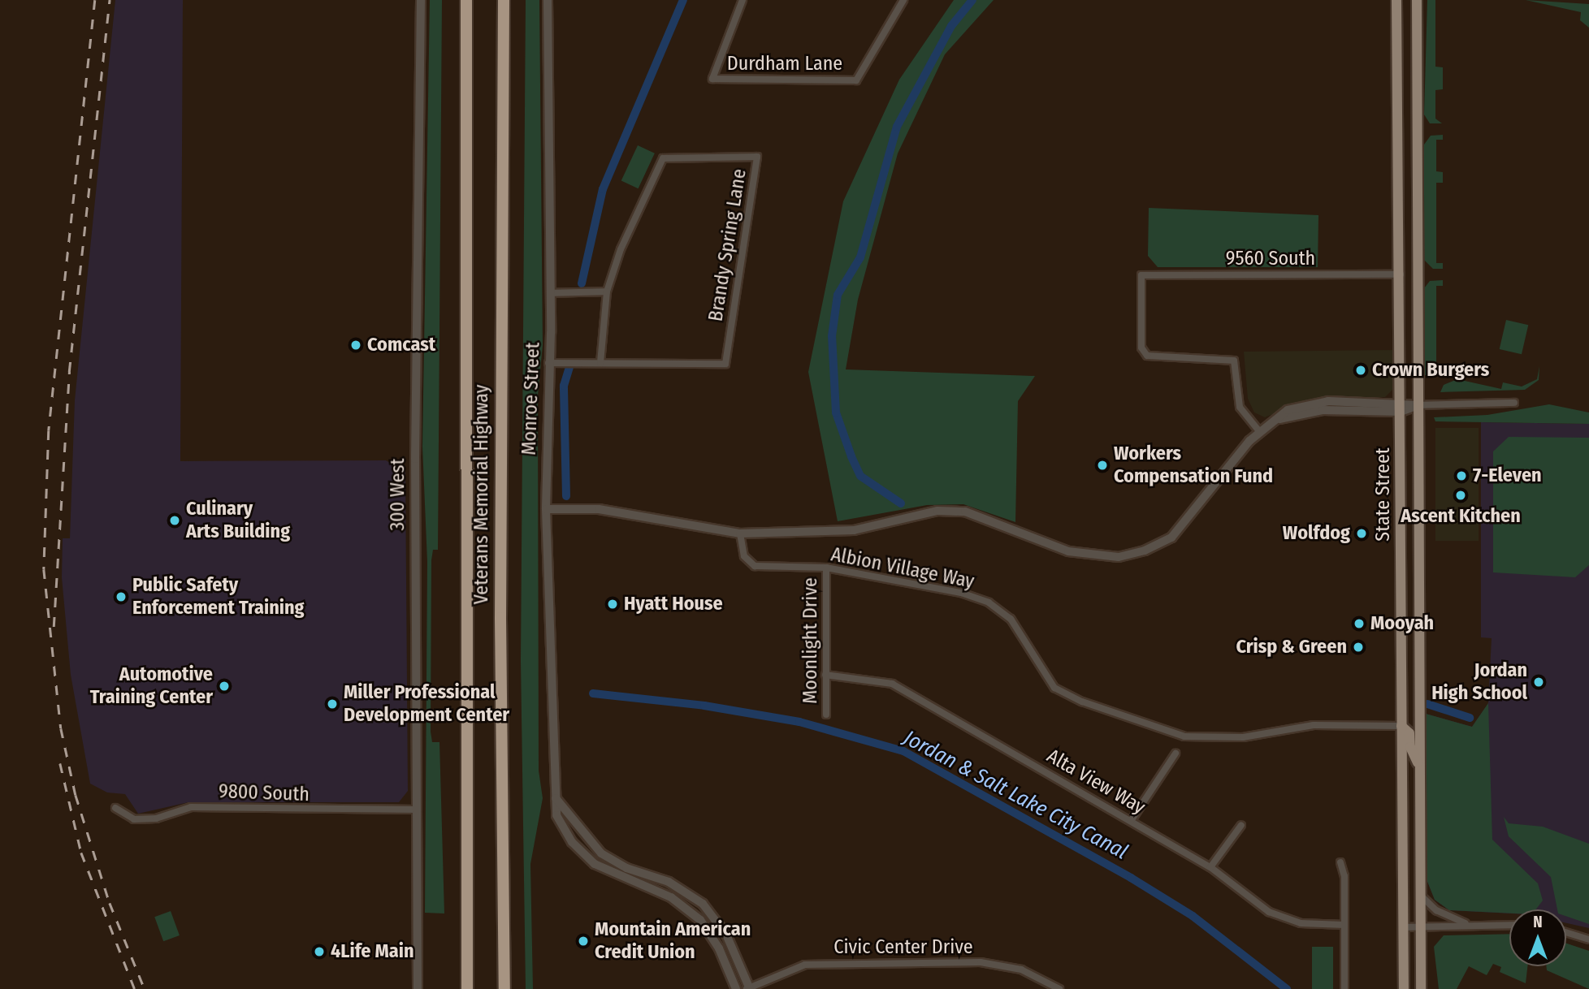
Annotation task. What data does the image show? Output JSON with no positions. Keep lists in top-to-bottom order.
{
  "streets": {
    "highway": ["Veterans Memorial Highway"],
    "main road": ["State Street"],
    "street": [
      "Durdham Lane",
      "Brandy Spring Lane",
      "9560 South",
      "Monroe Street",
      "300 West",
      "Albion Village Way",
      "Moonlight Drive",
      "Alta View Way",
      "9800 South",
      "Civic Center Drive"
    ]
  },
  "crossings": [
    ["9560 South", "State Street"],
    ["300 West", "9800 South"],
    ["State Street", "Albion Village Way"],
    ["Albion Village Way", "Moonlight Drive"],
    ["Moonlight Drive", "Alta View Way"]
  ],
  "water": ["Jordan & Salt Lake City Canal"],
  "places": [
    "Comcast",
    "Crown Burgers",
    "Workers Compensation Fund",
    "7-Eleven",
    "Ascent Kitchen",
    "Culinary Arts Building",
    "Wolfdog",
    "Public Safety Enforcement Training",
    "Hyatt House",
    "Mooyah",
    "Crisp & Green",
    "Jordan High School",
    "Automotive Training Center",
    "Miller Professional Development Center",
    "Mountain American Credit Union",
    "4Life Main"
  ],
  "north": "top"
}
